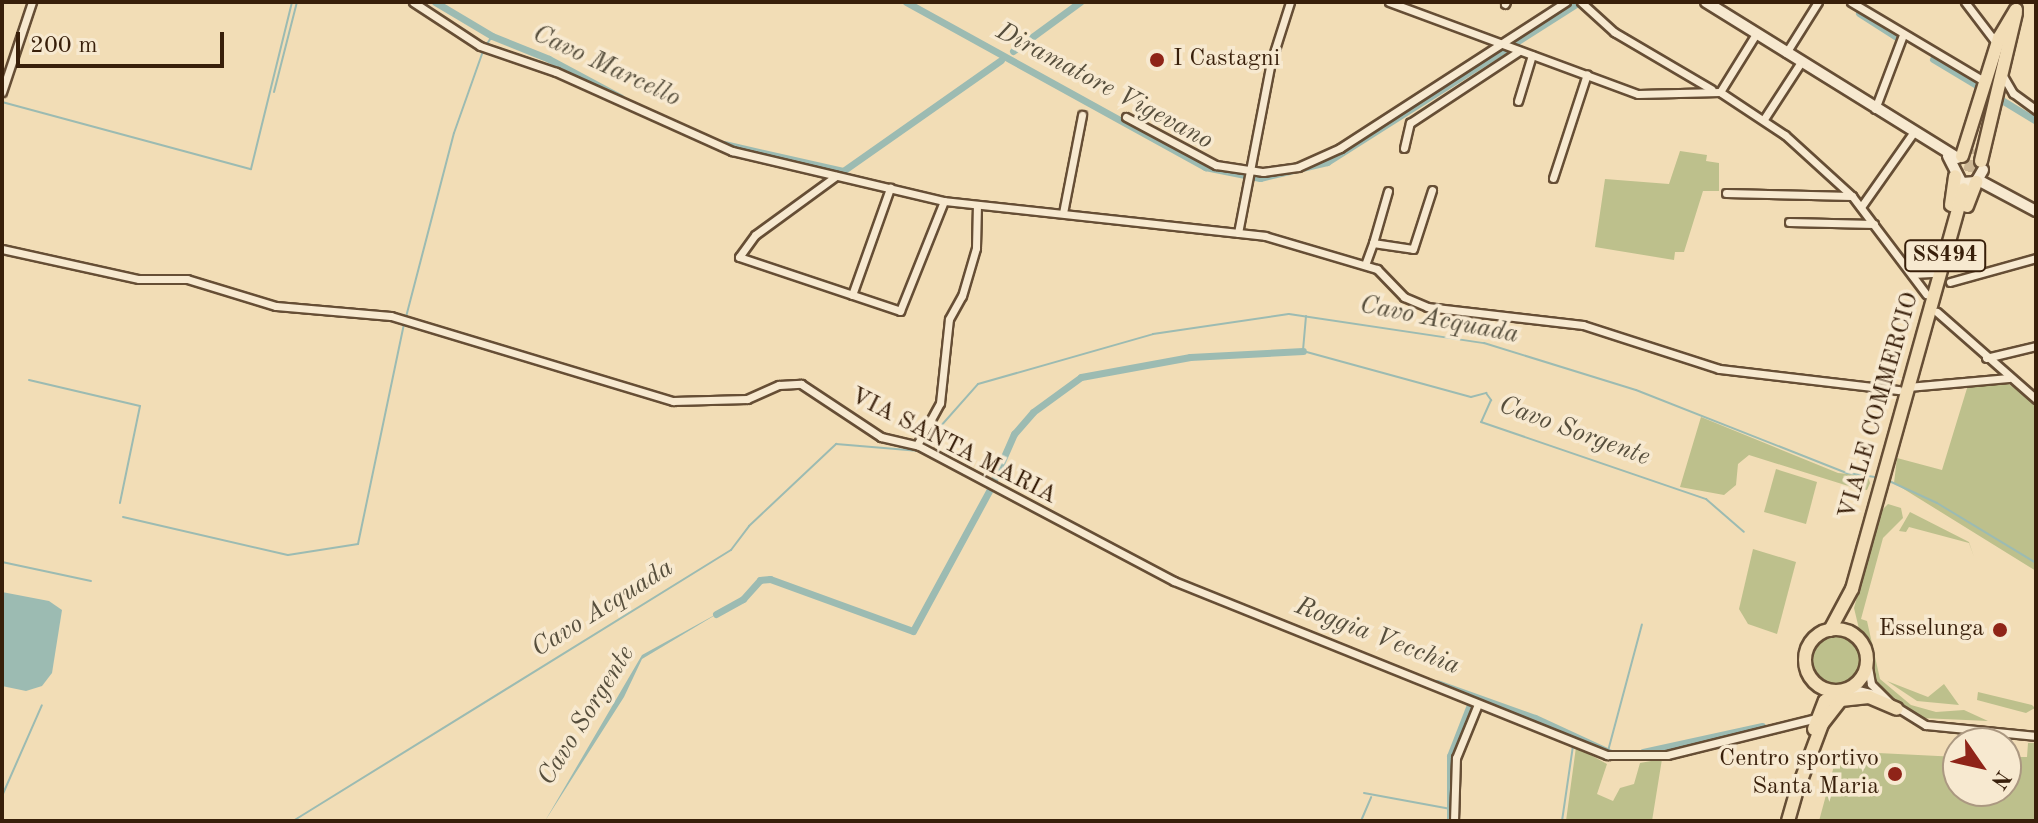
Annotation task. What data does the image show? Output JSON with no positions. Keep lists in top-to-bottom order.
{
  "streets": {
    "main road": ["SS494", "VIALE COMMERCIO"],
    "street": ["VIA SANTA MARIA"]
  },
  "crossings": [
    ["SS494", "VIALE COMMERCIO"],
    ["VIALE COMMERCIO", "VIA SANTA MARIA"]
  ],
  "water": [
    "Cavo Marcello",
    "Diramatore Vigevano",
    "Cavo Acquada",
    "Cavo Sorgente",
    "Roggia Vecchia"
  ],
  "places": ["I Castagni", "Esselunga", "Centro sportivo Santa Maria"],
  "scale_bar": "200 m",
  "north": "bottom right"
}
